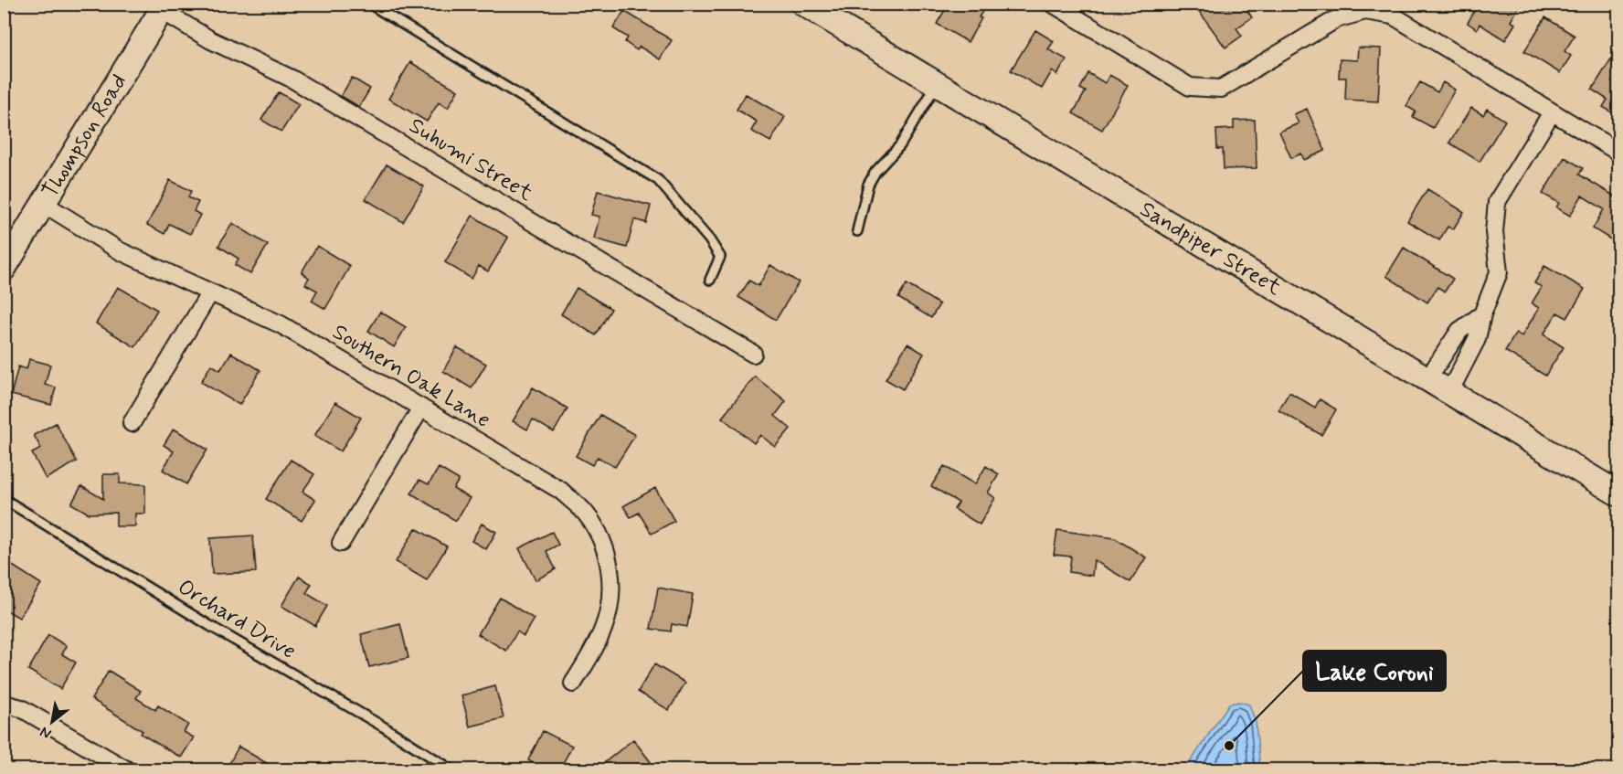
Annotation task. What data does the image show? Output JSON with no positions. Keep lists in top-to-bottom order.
{
  "streets": {
    "street": [
      "Thompson Road",
      "Suhumi Street",
      "Sandpiper Street",
      "Southern Oak Lane"
    ],
    "lane": ["Orchard Drive"]
  },
  "crossings": [
    ["Thompson Road", "Suhumi Street"],
    ["Thompson Road", "Southern Oak Lane"]
  ],
  "places": ["Lake Coroni"],
  "north": "bottom left"
}
